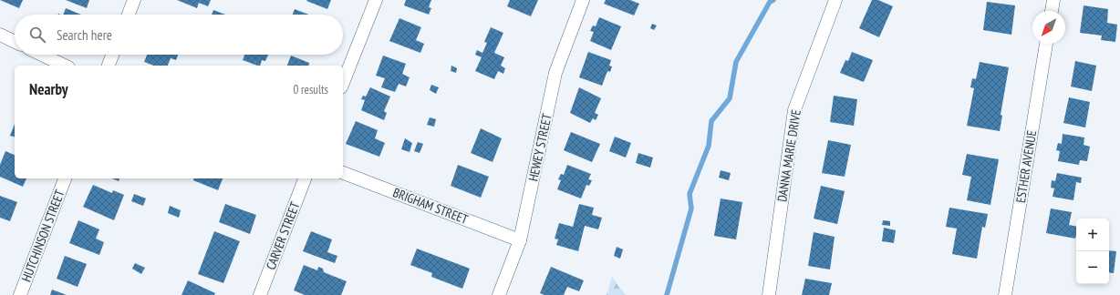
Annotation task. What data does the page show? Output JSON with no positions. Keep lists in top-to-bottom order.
{
  "streets": {
    "street": [
      "HEWEY STREET",
      "DANNA MARIE DRIVE",
      "ESTHER AVENUE",
      "BRIGHAM STREET",
      "HUTCHINSON STREET",
      "CARVER STREET"
    ]
  },
  "crossings": [
    ["HEWEY STREET", "BRIGHAM STREET"]
  ],
  "north": "bottom left",
  "page": {
    "search": "Search here",
    "heading": ["Nearby", "0 results"],
    "map_buttons": ["+", "−"]
  }
}
